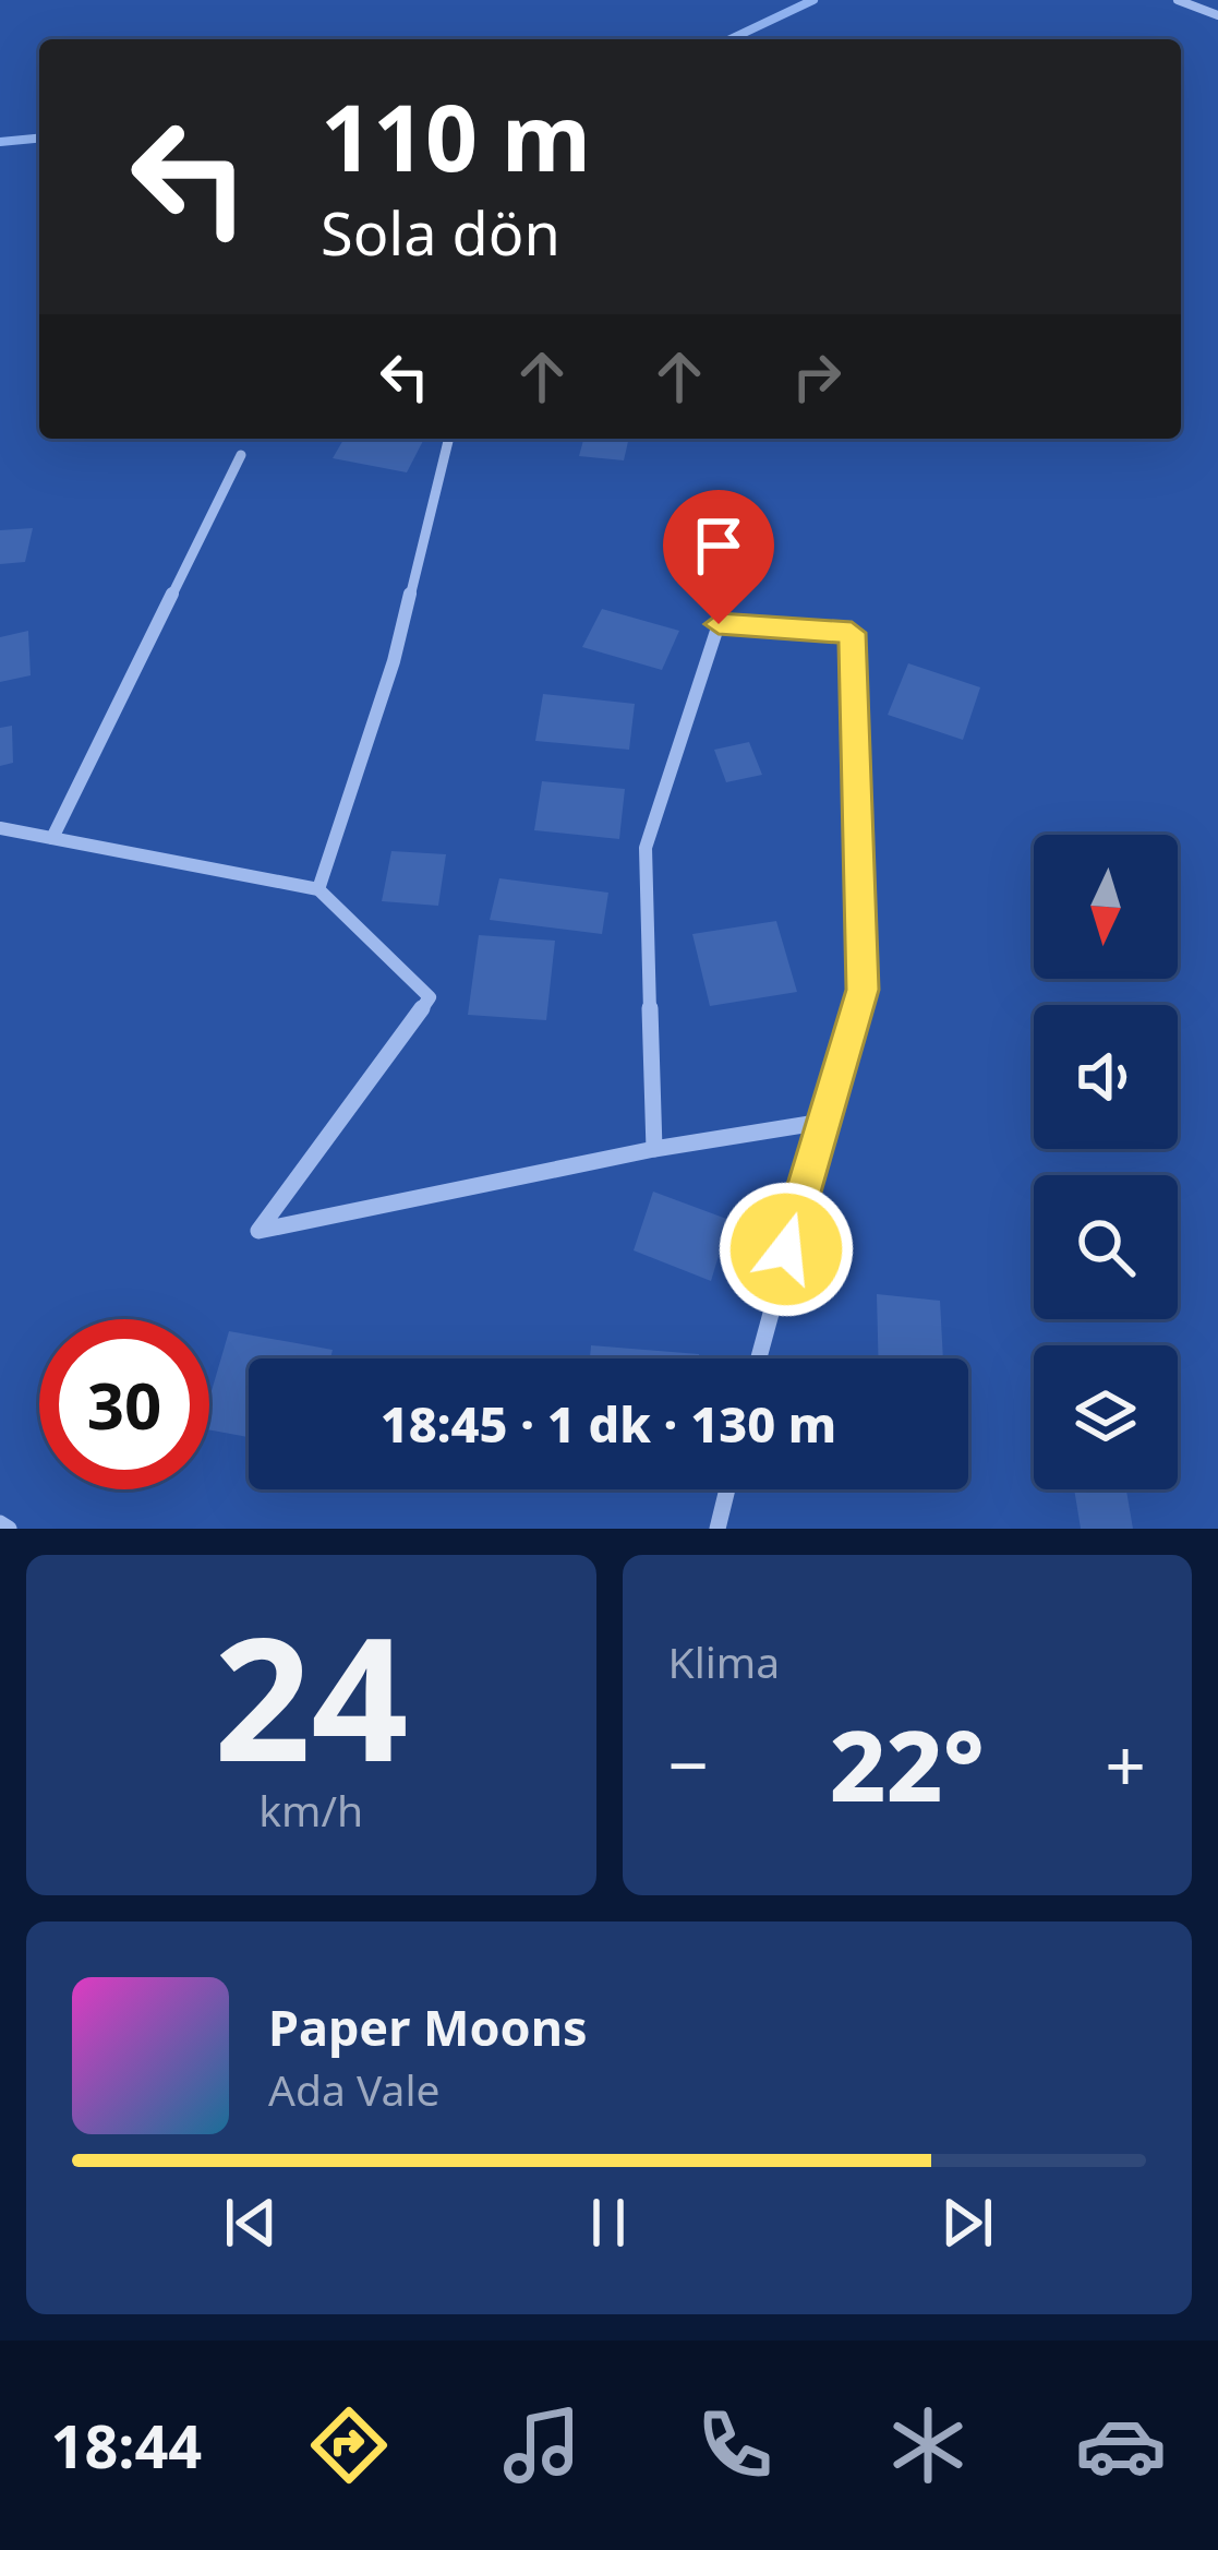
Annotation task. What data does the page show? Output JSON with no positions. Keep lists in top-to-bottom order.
{
  "north": "bottom",
  "page": {
    "turn": ["110 m", "Sola dön"],
    "limit": "30",
    "trip": "18:45 · 1 dk · 130 m",
    "tile": [
      ["24", "km/h"],
      "Klima"
    ],
    "heat": ["−", "22°", "+"],
    "song": ["Paper Moons", "Ada Vale"],
    "tabs": "18:44"
  }
}
